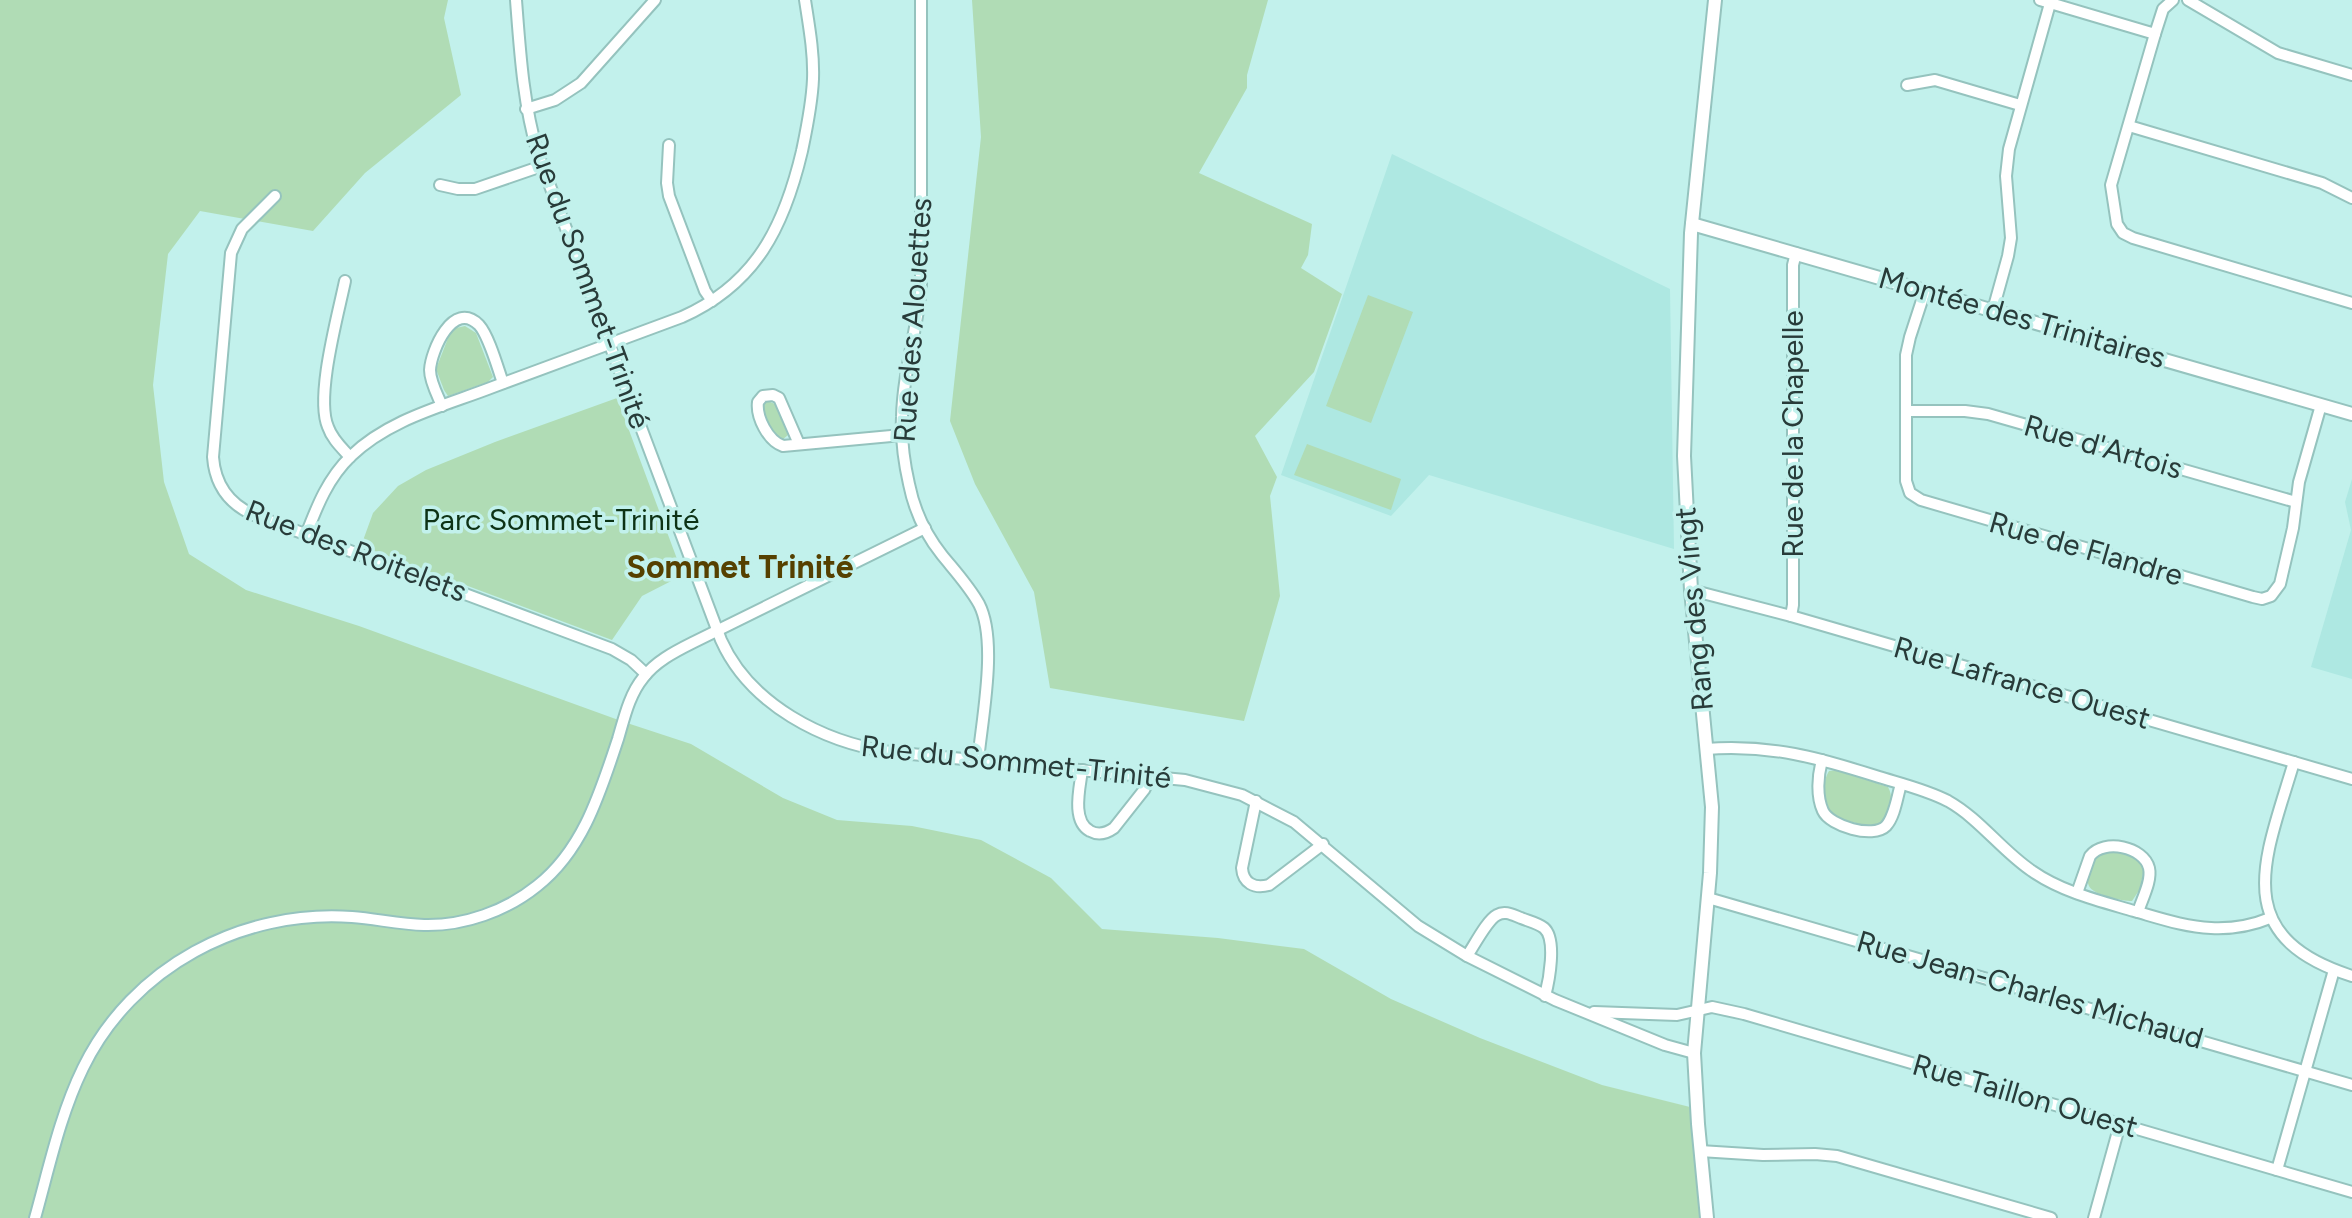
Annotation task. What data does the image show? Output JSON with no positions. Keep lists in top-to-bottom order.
{
  "streets": {
    "street": [
      "Rue du Sommet-Trinité",
      "Montée des Trinitaires",
      "Rue des Alouettes",
      "Rue de la Chapelle",
      "Rue d'Artois",
      "Rue de Flandre",
      "Rue des Roitelets",
      "Rang des Vingt",
      "Rue Lafrance Ouest",
      "Rue Jean-Charles Michaud",
      "Rue Taillon Ouest"
    ]
  },
  "crossings": [
    ["Rue du Sommet-Trinité", "Rue des Alouettes"],
    ["Rue du Sommet-Trinité", "Rang des Vingt"],
    ["Rue du Sommet-Trinité", "Rue Taillon Ouest"],
    ["Montée des Trinitaires", "Rue de la Chapelle"],
    ["Montée des Trinitaires", "Rue de Flandre"],
    ["Montée des Trinitaires", "Rang des Vingt"],
    ["Rue de la Chapelle", "Rue Lafrance Ouest"],
    ["Rue d'Artois", "Rue de Flandre"],
    ["Rang des Vingt", "Rue Lafrance Ouest"],
    ["Rang des Vingt", "Rue Jean-Charles Michaud"],
    ["Rang des Vingt", "Rue Taillon Ouest"]
  ],
  "districts": ["Sommet Trinité"],
  "parks": ["Parc Sommet-Trinité"]
}
